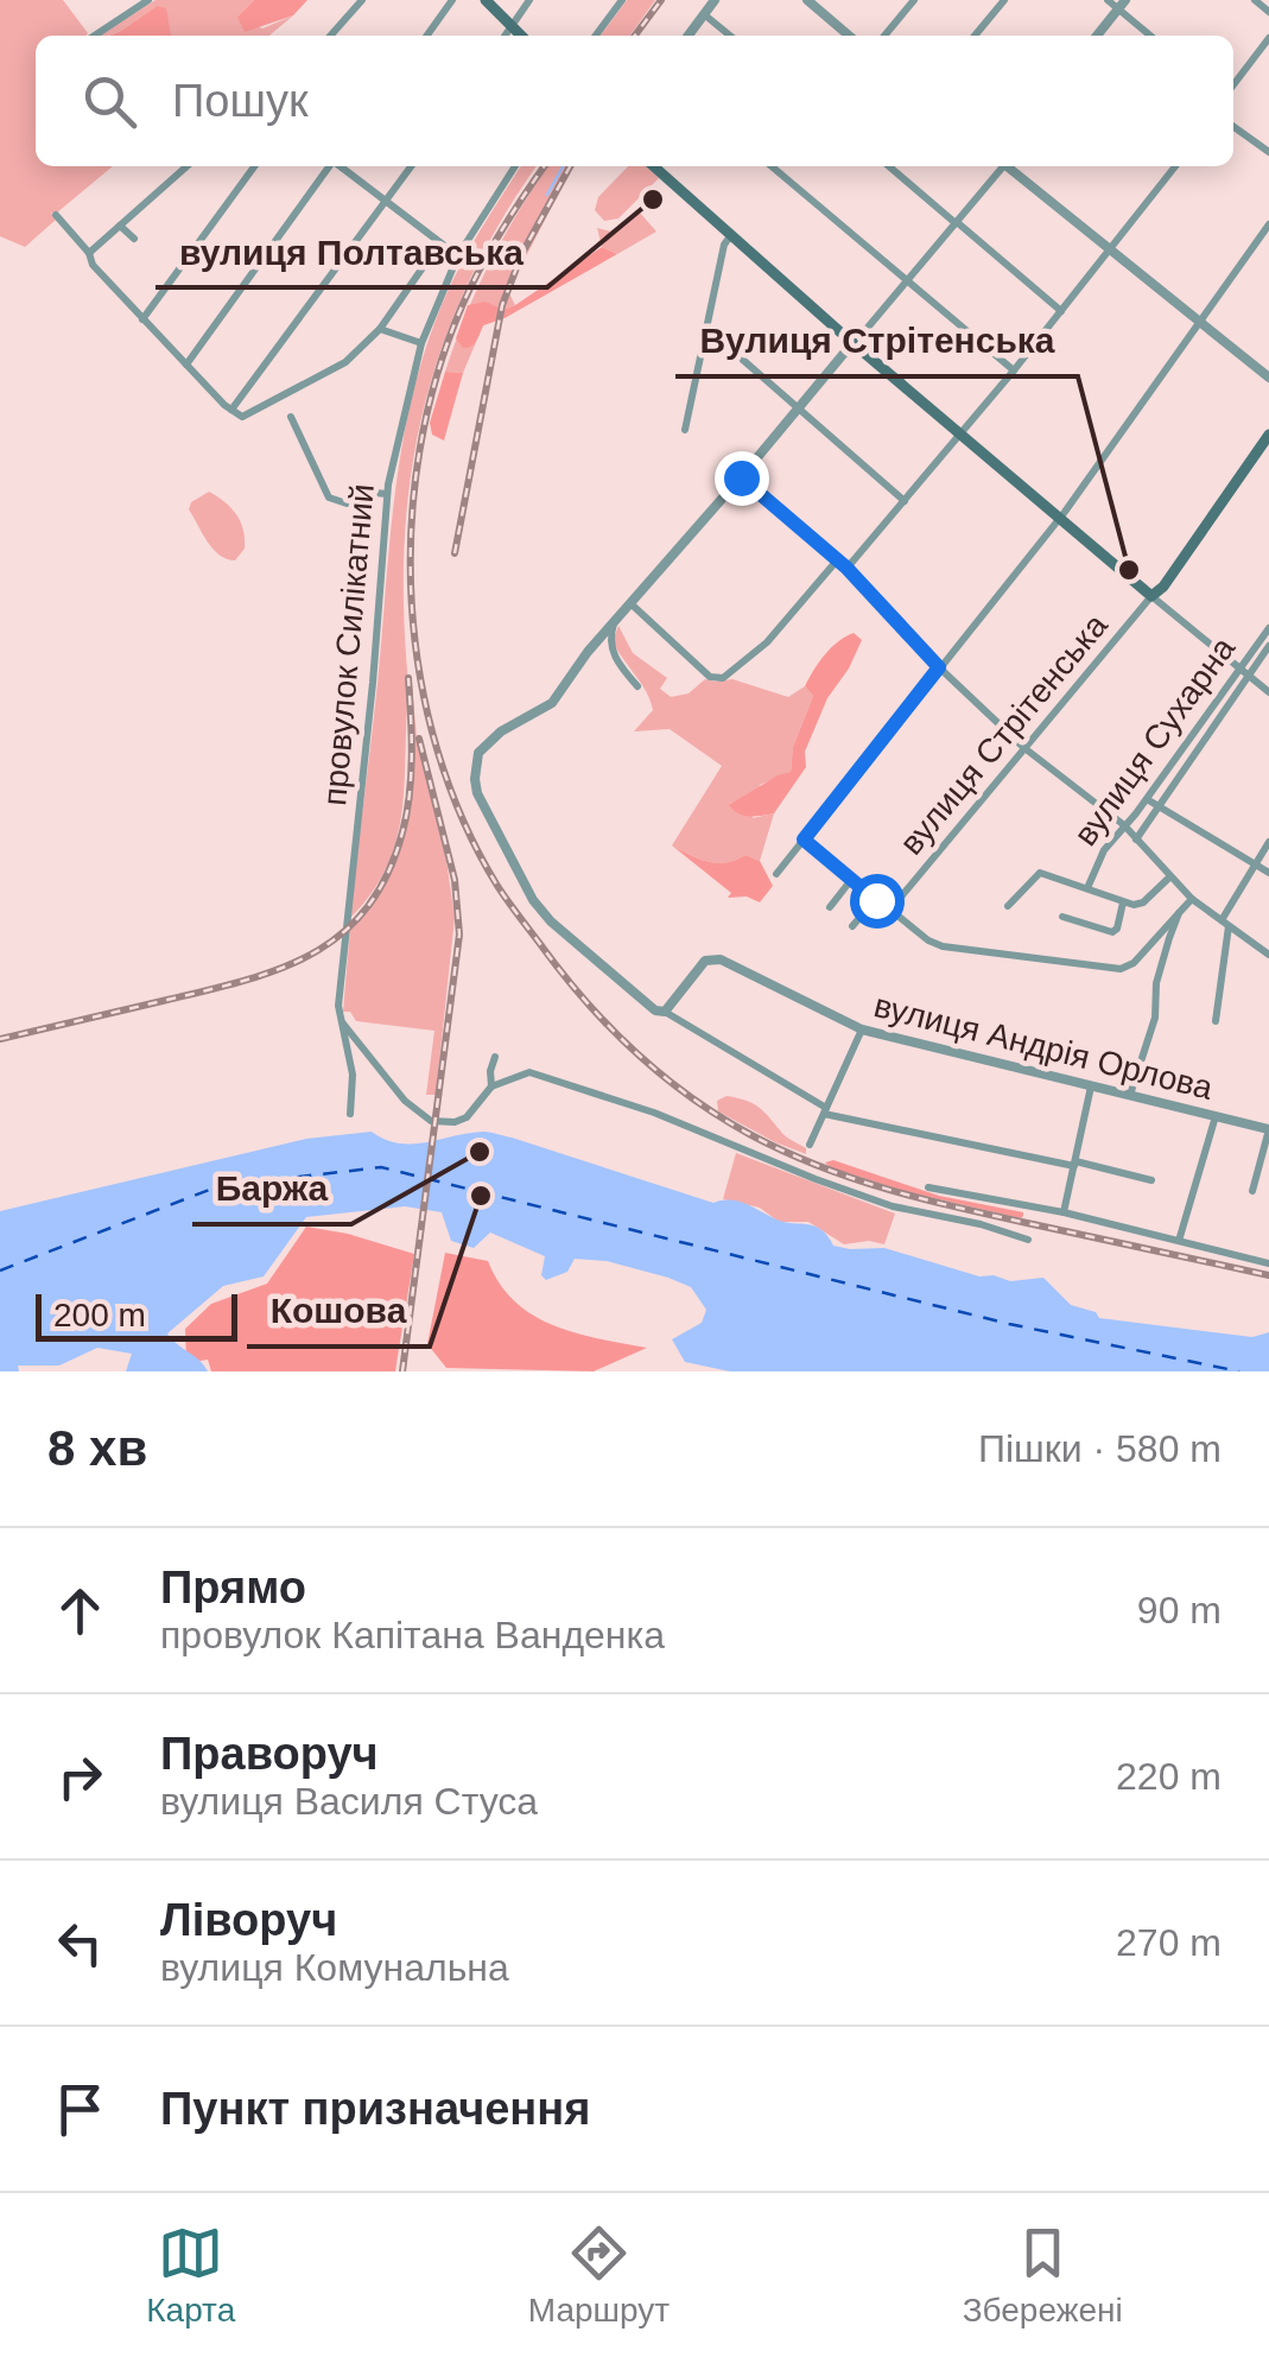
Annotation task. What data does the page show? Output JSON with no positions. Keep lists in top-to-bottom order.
{
  "streets": {
    "main road": ["вулиця Стрітенська"],
    "street": ["провулок Силікатний", "вулиця Сухарна", "вулиця Андрія Орлова"]
  },
  "places": [
    "вулиця Полтавська",
    "Вулиця Стрітенська",
    "Баржа",
    "Кошова"
  ],
  "scale_bar": "200 m",
  "page": {
    "search": "Пошук",
    "scale": "200 m",
    "heading": ["8 хв", "Пішки · 580 m"],
    "list": [
      ["Прямо", "провулок Капітана Ванденка", "90 m"],
      ["Праворуч", "вулиця Василя Стуса", "220 m"],
      ["Ліворуч", "вулиця Комунальна", "270 m"],
      "Пункт призначення"
    ],
    "nav": ["Карта", "Маршрут", "Збережені"]
  }
}
